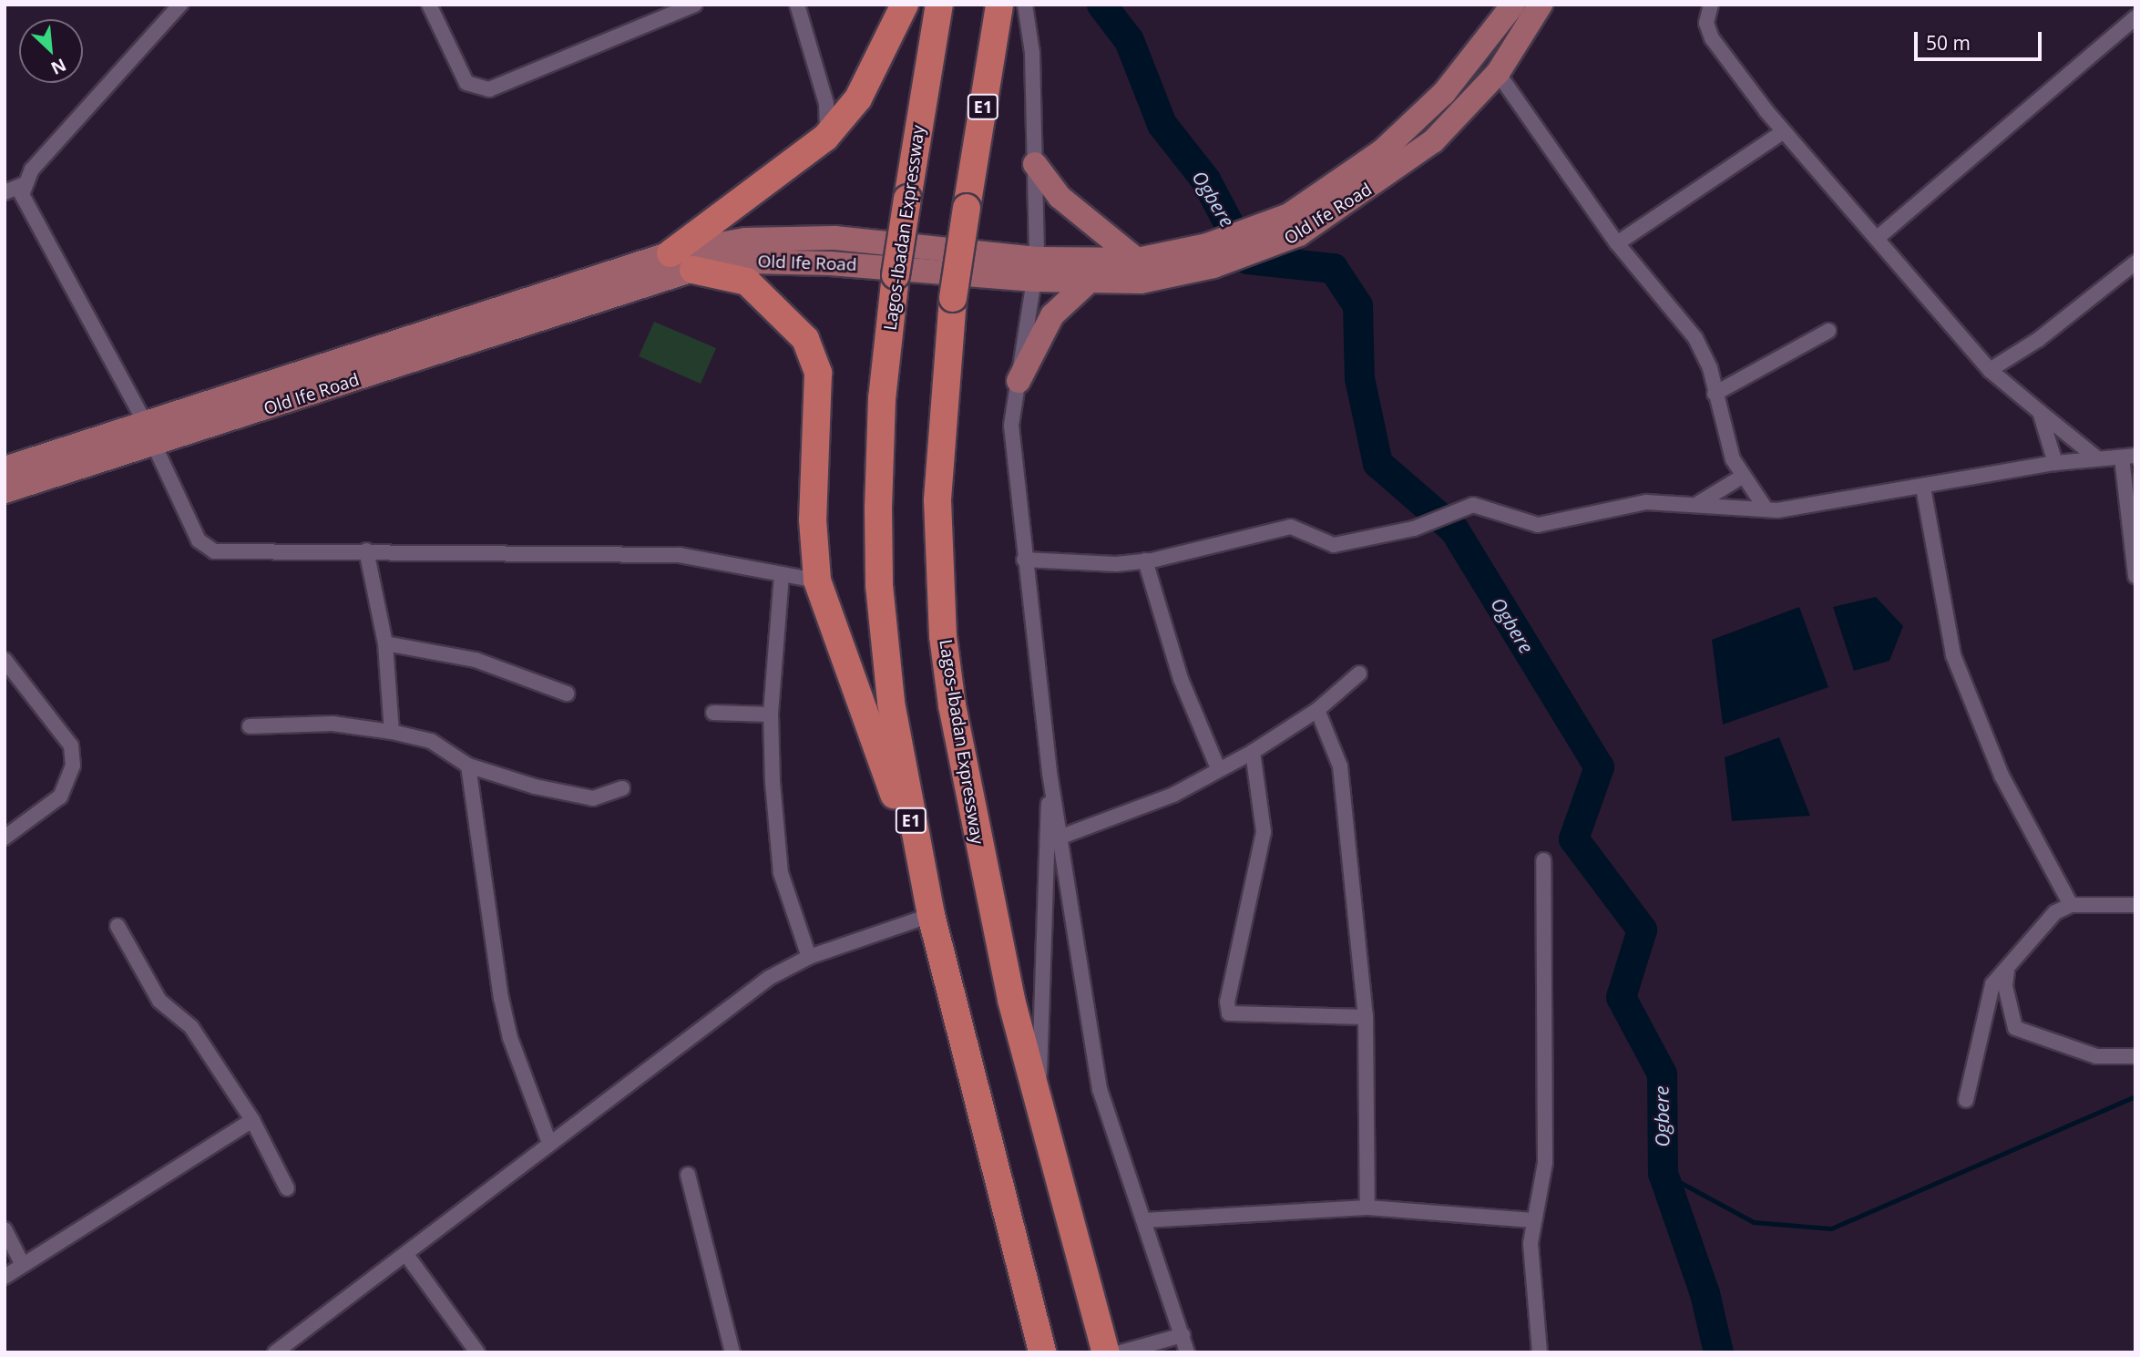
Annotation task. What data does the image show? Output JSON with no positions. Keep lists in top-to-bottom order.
{
  "streets": {
    "highway": ["E1", "Lagos-Ibadan Expressway"],
    "main road": ["Old Ife Road"]
  },
  "water": ["Ogbere"],
  "scale_bar": "50 m",
  "north": "bottom right"
}
